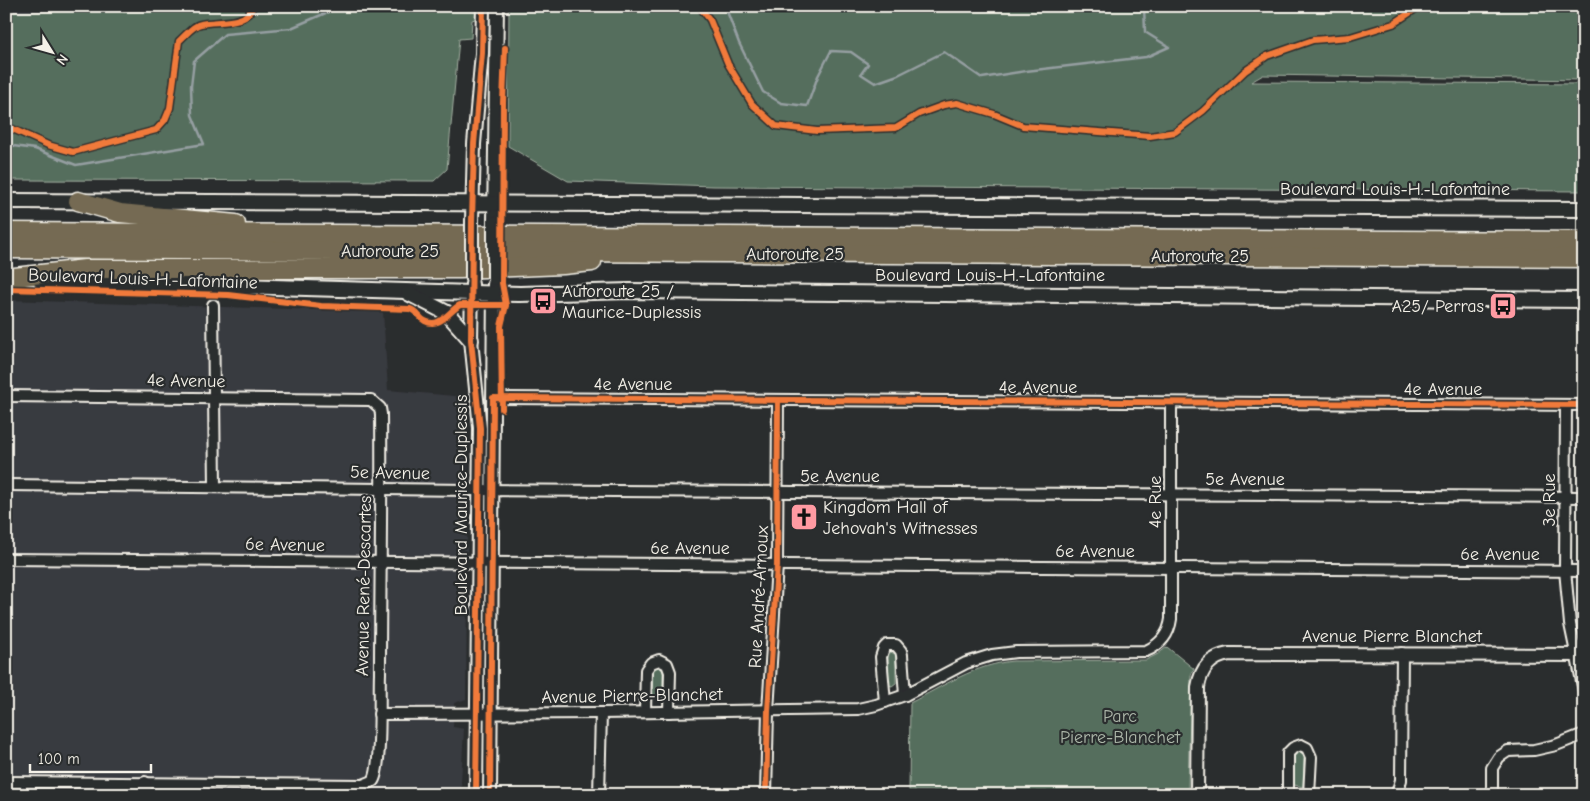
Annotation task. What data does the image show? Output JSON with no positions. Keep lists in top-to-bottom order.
{
  "streets": {
    "highway": ["Autoroute 25"],
    "main road": ["Boulevard Louis-H.-Lafontaine"],
    "street": [
      "4e Avenue",
      "5e Avenue",
      "3e Rue",
      "4e Rue",
      "Boulevard Maurice-Duplessis",
      "6e Avenue",
      "Avenue René-Descartes",
      "Rue André-Arnoux",
      "Avenue Pierre Blanchet",
      "Avenue Pierre-Blanchet"
    ]
  },
  "crossings": [
    ["Boulevard Louis-H.-Lafontaine", "Boulevard Maurice-Duplessis"],
    ["4e Avenue", "3e Rue"],
    ["4e Avenue", "4e Rue"],
    ["4e Avenue", "Boulevard Maurice-Duplessis"],
    ["4e Avenue", "Avenue René-Descartes"],
    ["4e Avenue", "Rue André-Arnoux"],
    ["5e Avenue", "3e Rue"],
    ["5e Avenue", "4e Rue"],
    ["5e Avenue", "Boulevard Maurice-Duplessis"],
    ["5e Avenue", "Avenue René-Descartes"],
    ["5e Avenue", "Rue André-Arnoux"],
    ["3e Rue", "6e Avenue"],
    ["3e Rue", "Avenue Pierre Blanchet"],
    ["4e Rue", "6e Avenue"],
    ["4e Rue", "Avenue Pierre-Blanchet"],
    ["Boulevard Maurice-Duplessis", "6e Avenue"],
    ["Boulevard Maurice-Duplessis", "Avenue Pierre-Blanchet"],
    ["6e Avenue", "Avenue René-Descartes"],
    ["6e Avenue", "Rue André-Arnoux"],
    ["Avenue René-Descartes", "Avenue Pierre-Blanchet"],
    ["Rue André-Arnoux", "Avenue Pierre-Blanchet"]
  ],
  "parks": ["Parc Pierre-Blanchet"],
  "places": {
    "bus stop": ["Autoroute 25 / Maurice-Duplessis", "A25/ Perras"],
    "church": ["Kingdom Hall of Jehovah's Witnesses"]
  },
  "scale_bar": "100 m",
  "north": "bottom right"
}
